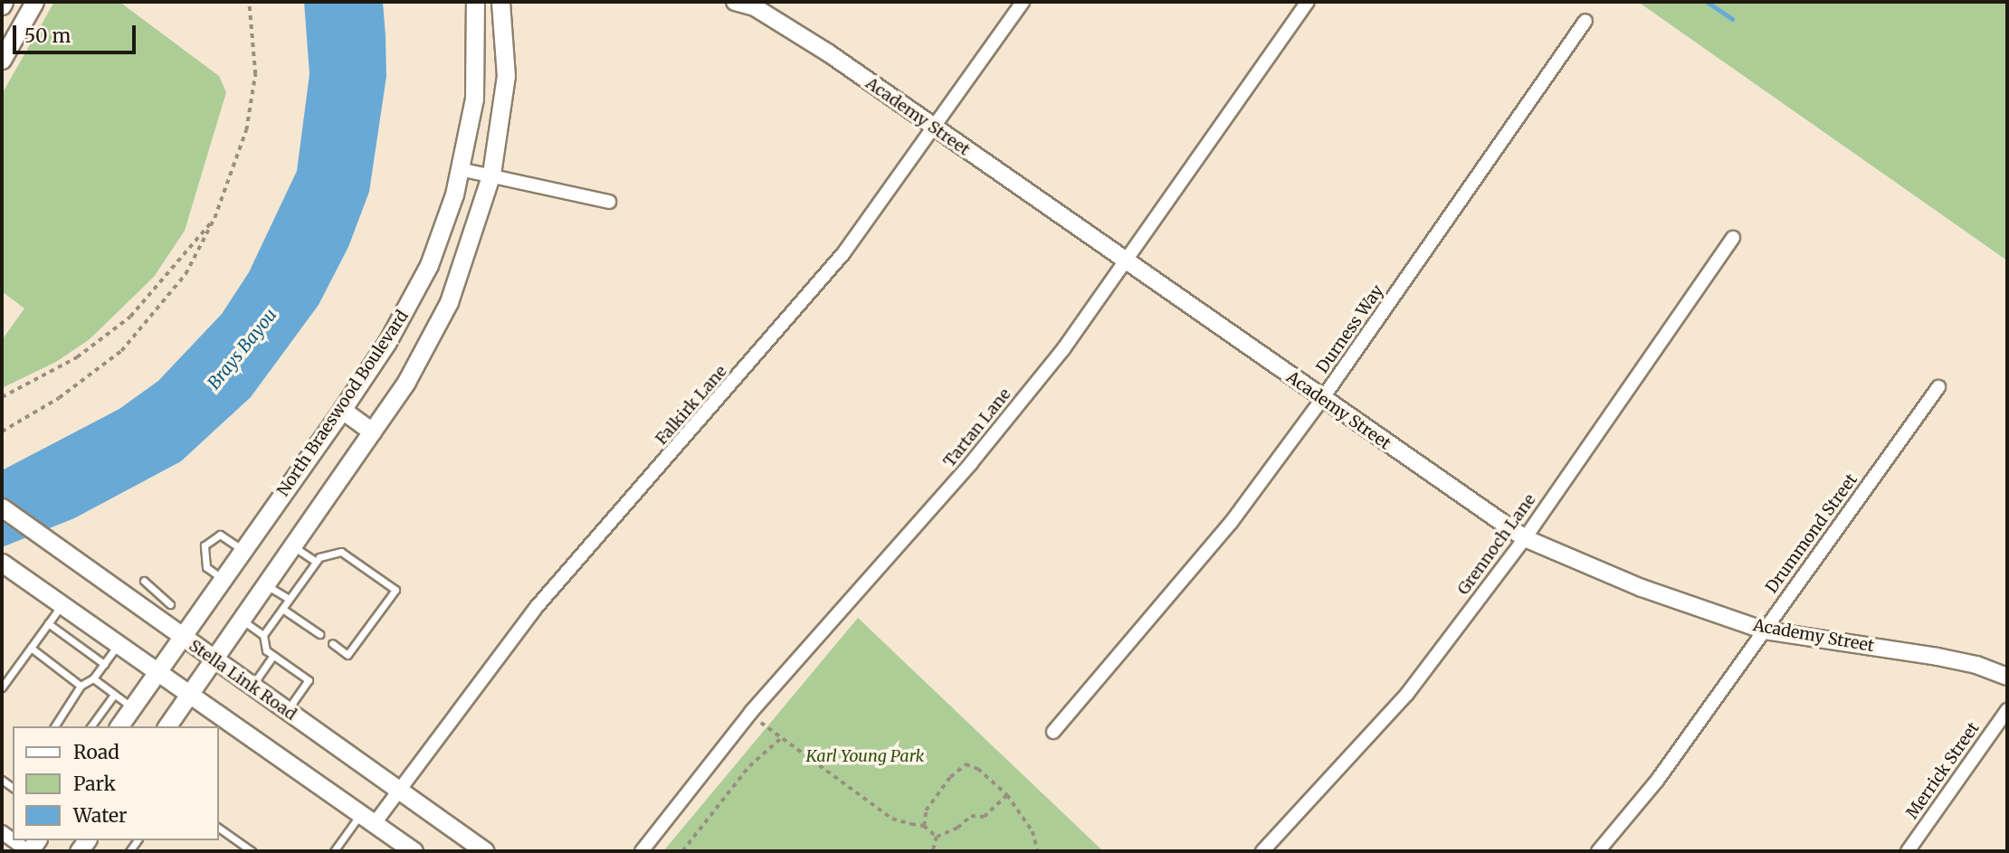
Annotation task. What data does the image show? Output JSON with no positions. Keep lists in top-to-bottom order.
{
  "streets": {
    "main road": ["North Braeswood Boulevard", "Stella Link Road"],
    "street": [
      "Academy Street",
      "Durness Way",
      "Falkirk Lane",
      "Tartan Lane",
      "Drummond Street",
      "Grennoch Lane",
      "Merrick Street"
    ]
  },
  "crossings": [
    ["Academy Street", "Durness Way"],
    ["Academy Street", "Falkirk Lane"],
    ["Academy Street", "Tartan Lane"],
    ["Academy Street", "Drummond Street"],
    ["Academy Street", "Grennoch Lane"],
    ["North Braeswood Boulevard", "Stella Link Road"],
    ["Falkirk Lane", "Stella Link Road"]
  ],
  "water": ["Brays Bayou"],
  "parks": ["Karl Young Park"],
  "legend": ["Road", "Park", "Water"],
  "scale_bar": "50 m"
}
